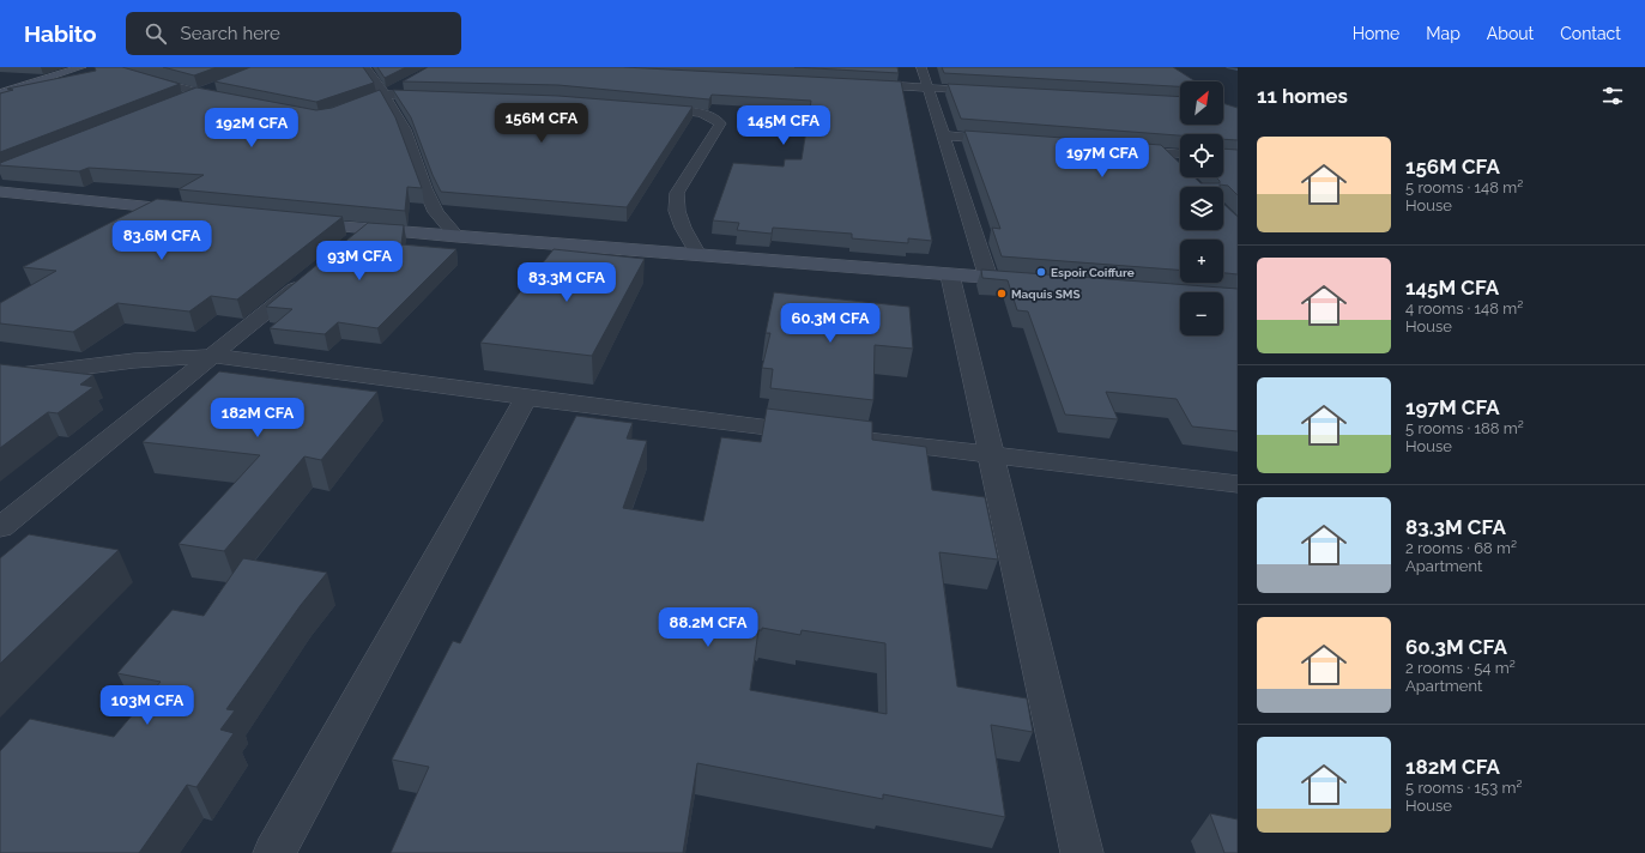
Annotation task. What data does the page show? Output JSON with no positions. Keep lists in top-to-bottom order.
{
  "places": ["Espoir Coiffure", "Maquis SMS"],
  "north": "top right",
  "page": {
    "header": "Habito",
    "search": "Search here",
    "nav": [
      "Home",
      "Map",
      "About",
      "Contact"
    ],
    "heading": "11 homes",
    "map_buttons": ["+", "−"],
    "price": [
      "156M CFA",
      "145M CFA",
      "192M CFA",
      "197M CFA",
      "83.6M CFA",
      "93M CFA",
      "83.3M CFA",
      "60.3M CFA",
      "182M CFA",
      "88.2M CFA",
      "103M CFA"
    ],
    "list": [
      {
        "name": "156M CFA",
        "note": "5 rooms · 148 m² · House"
      },
      {
        "name": "145M CFA",
        "note": "4 rooms · 148 m² · House"
      },
      {
        "name": "197M CFA",
        "note": "5 rooms · 188 m² · House"
      },
      {
        "name": "83.3M CFA",
        "note": "2 rooms · 68 m² · Apartment"
      },
      {
        "name": "60.3M CFA",
        "note": "2 rooms · 54 m² · Apartment"
      },
      {
        "name": "182M CFA",
        "note": "5 rooms · 153 m² · House"
      }
    ]
  }
}
